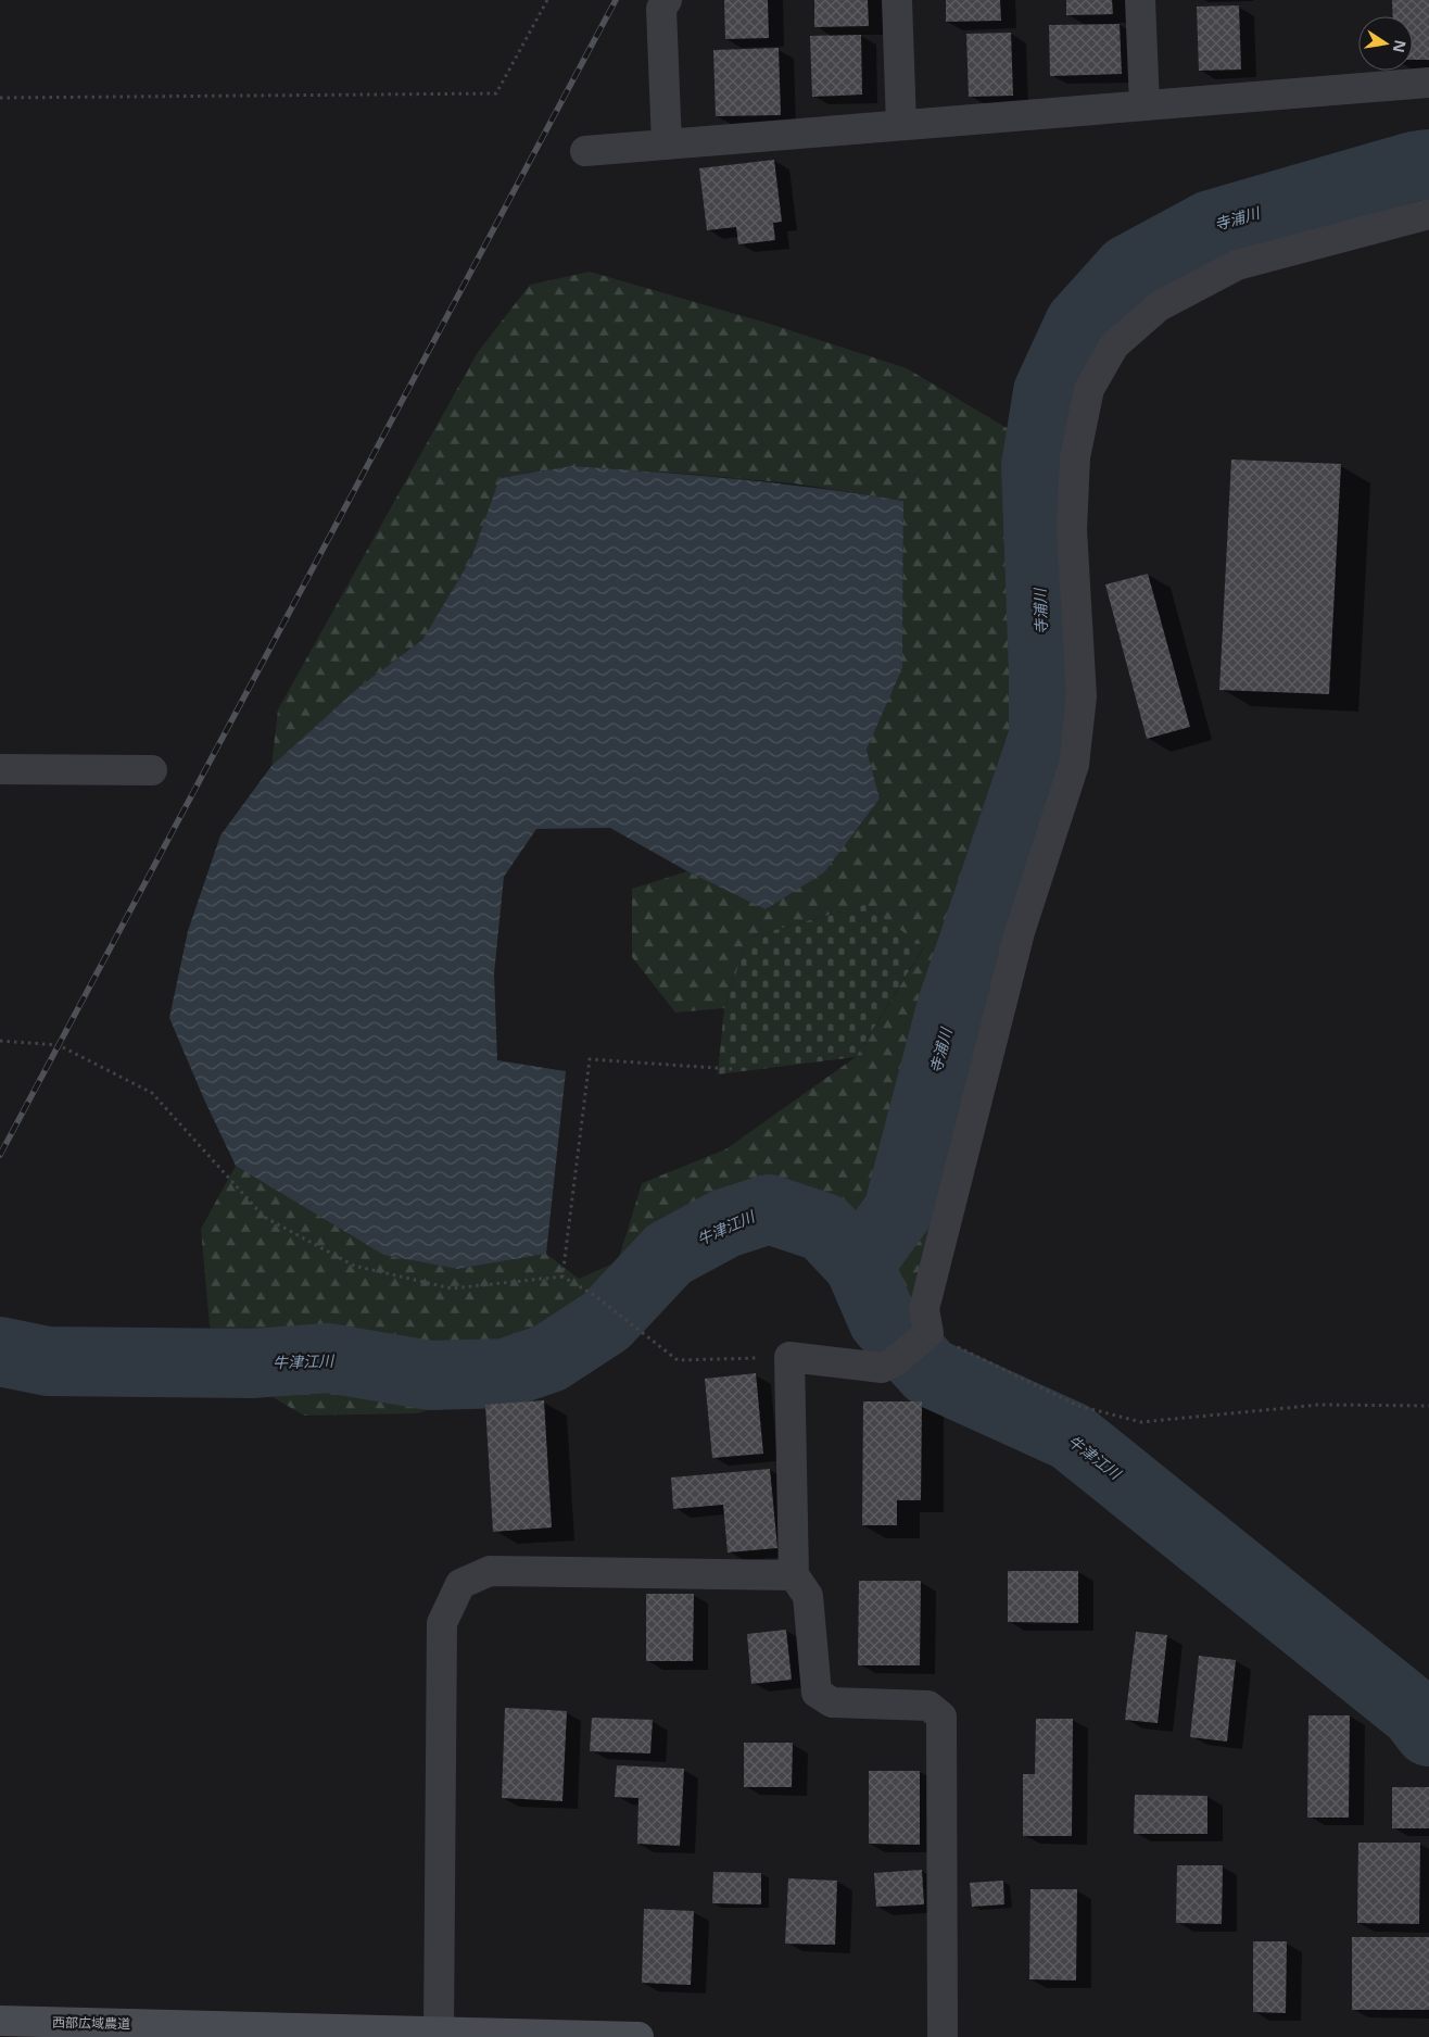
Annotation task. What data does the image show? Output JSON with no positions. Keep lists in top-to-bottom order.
{
  "streets": {
    "street": ["西部広域農道"]
  },
  "water": ["寺浦川", "牛津江川"],
  "north": "right"
}
